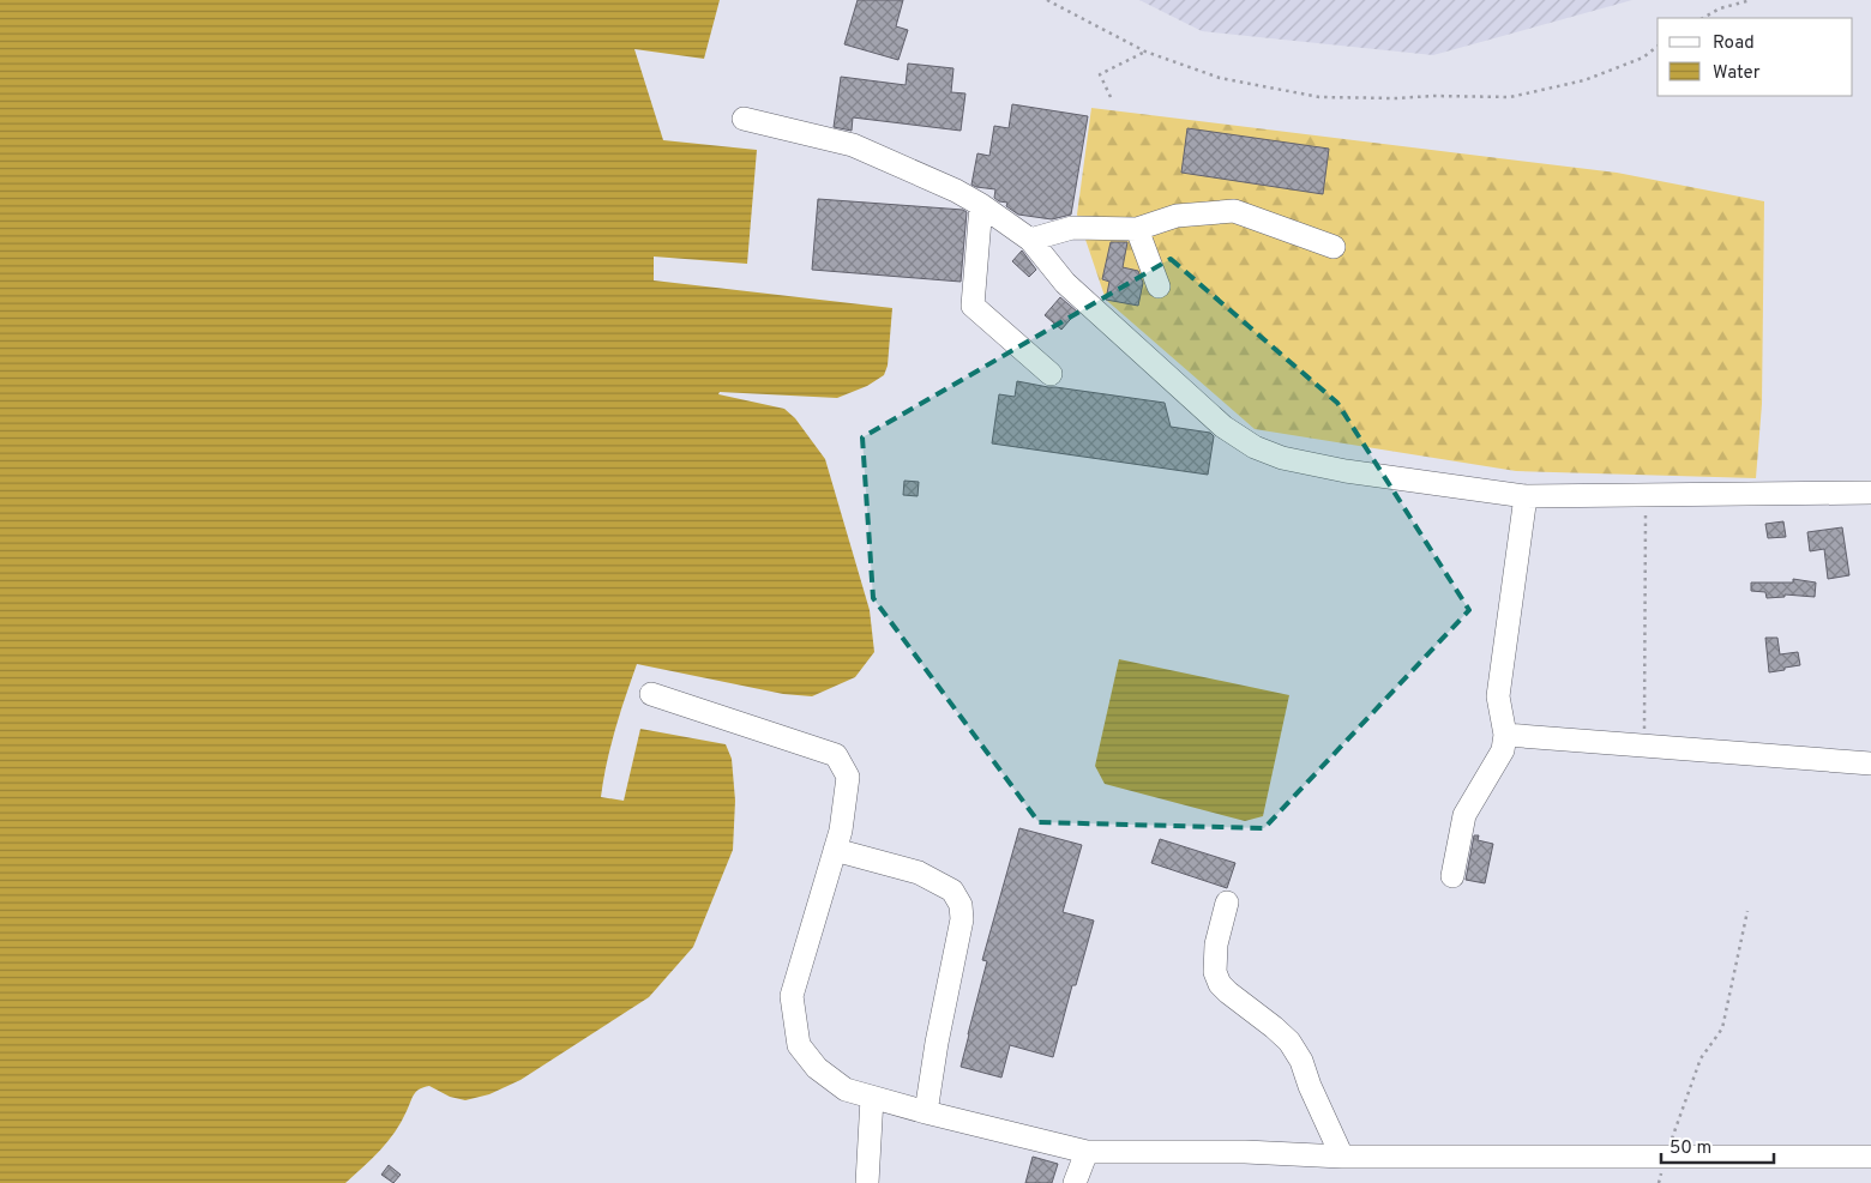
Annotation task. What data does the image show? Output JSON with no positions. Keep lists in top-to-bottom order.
{
  "legend": ["Road", "Water"],
  "scale_bar": "50 m"
}
